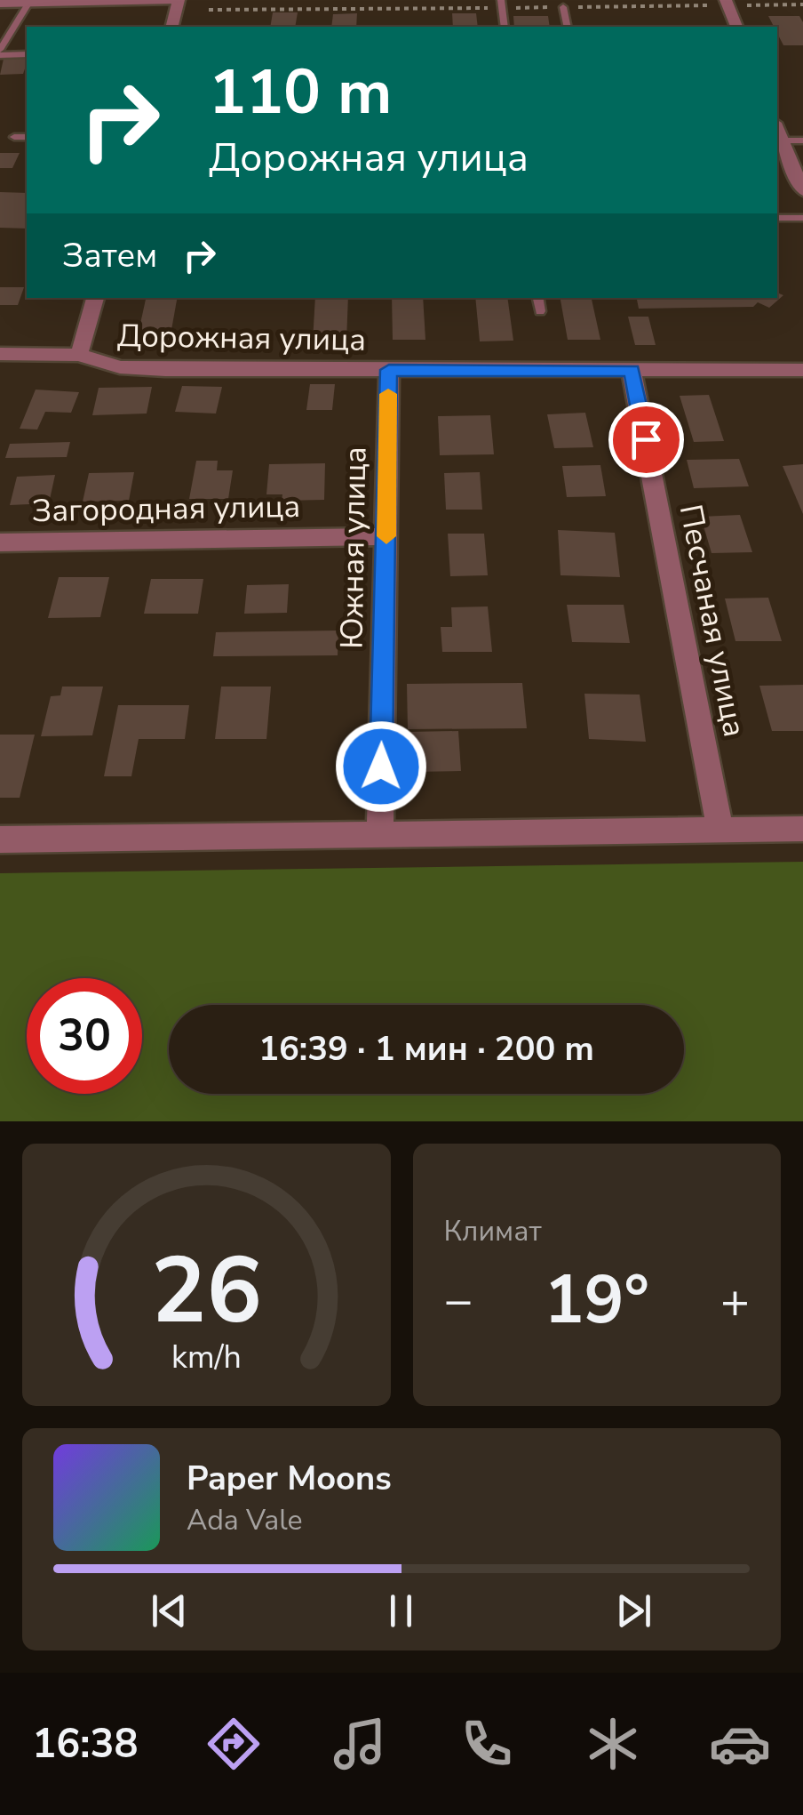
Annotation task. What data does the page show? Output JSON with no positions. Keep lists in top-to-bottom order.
{
  "streets": {
    "street": [
      "Дорожная улица",
      "Загородная улица",
      "Южная улица",
      "Песчаная улица"
    ]
  },
  "crossings": [
    ["Дорожная улица", "Южная улица"],
    ["Дорожная улица", "Песчаная улица"],
    ["Загородная улица", "Южная улица"]
  ],
  "page": {
    "turn": ["110 m", "Дорожная улица"],
    "then": "Затем",
    "limit": "30",
    "trip": "16:39 · 1 мин · 200 m",
    "tile": "Климат",
    "heat": ["−", "19°", "+"],
    "song": ["Paper Moons", "Ada Vale"],
    "tabs": "16:38",
    "gauge": ["26", "km/h"]
  }
}
